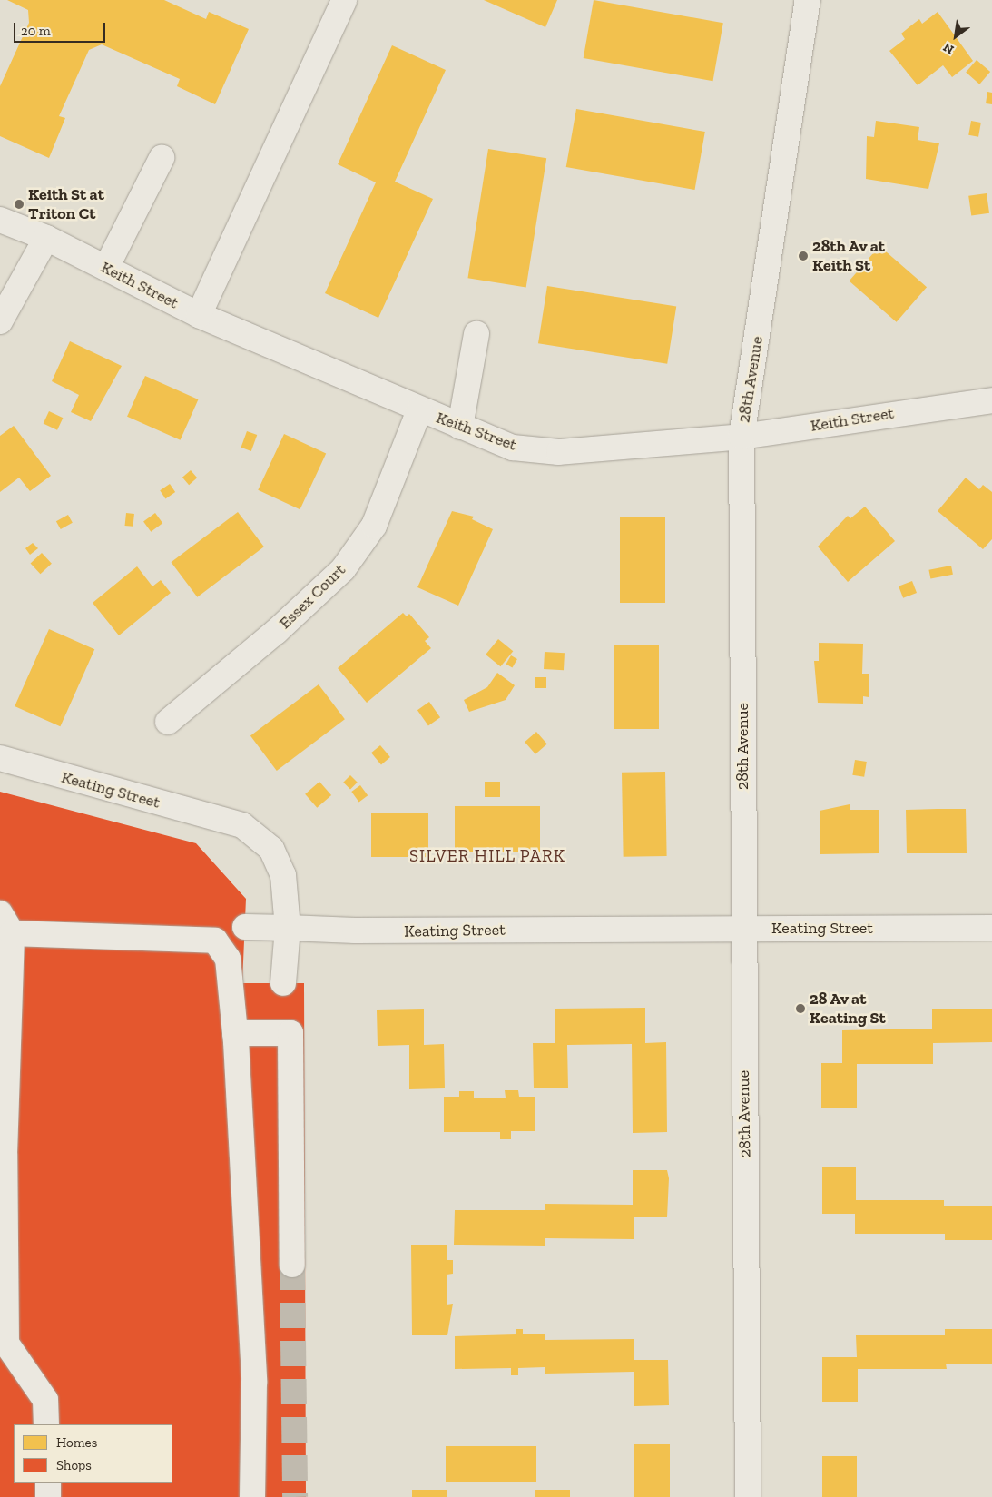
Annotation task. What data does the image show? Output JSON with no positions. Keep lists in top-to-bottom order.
{
  "streets": {
    "street": [
      "Keith Street",
      "28th Avenue",
      "Essex Court",
      "Keating Street"
    ]
  },
  "crossings": [
    ["Keith Street", "28th Avenue"],
    ["Keith Street", "Essex Court"],
    ["28th Avenue", "Keating Street"]
  ],
  "districts": ["SILVER HILL PARK"],
  "places": ["Keith St at Triton Ct", "28th Av at Keith St", "28 Av at Keating St"],
  "legend": ["Homes", "Shops"],
  "scale_bar": "20 m",
  "north": "bottom left"
}
